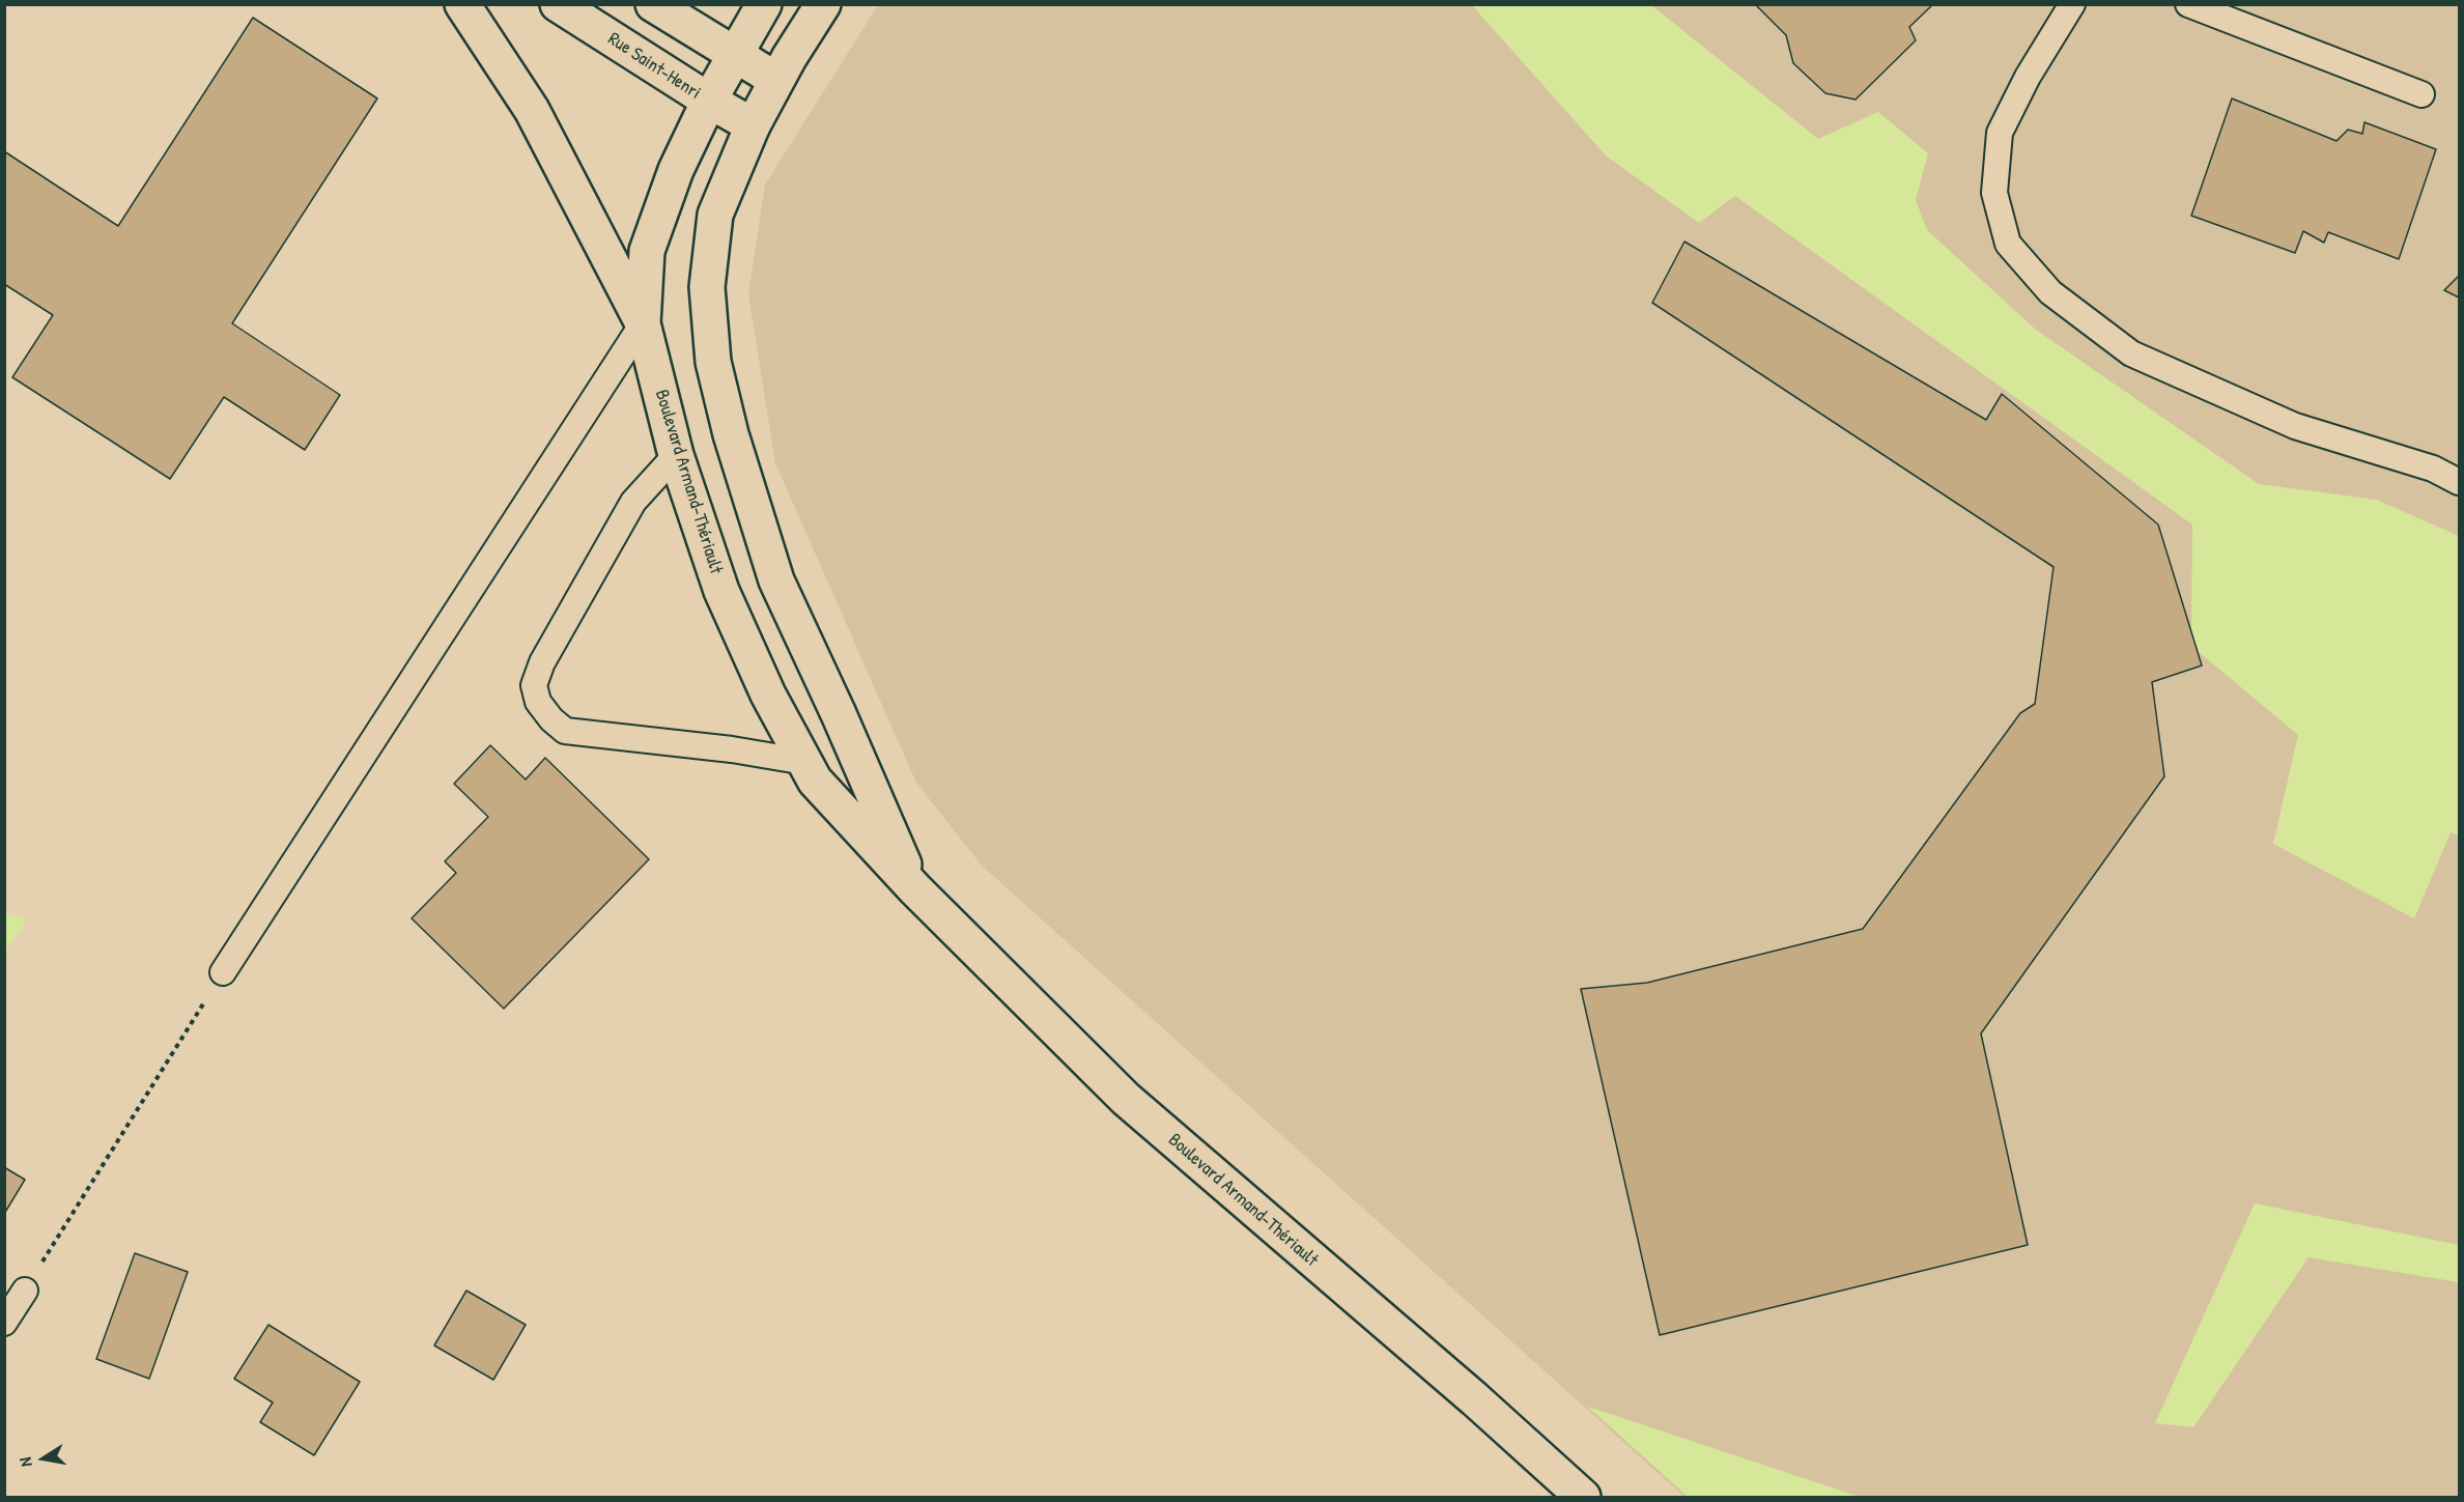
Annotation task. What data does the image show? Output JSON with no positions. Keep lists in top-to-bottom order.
{
  "streets": {
    "street": ["Rue Saint-Henri", "Boulevard Armand-Thériault"]
  },
  "crossings": [
    ["Rue Saint-Henri", "Boulevard Armand-Thériault"]
  ],
  "north": "left"
}
